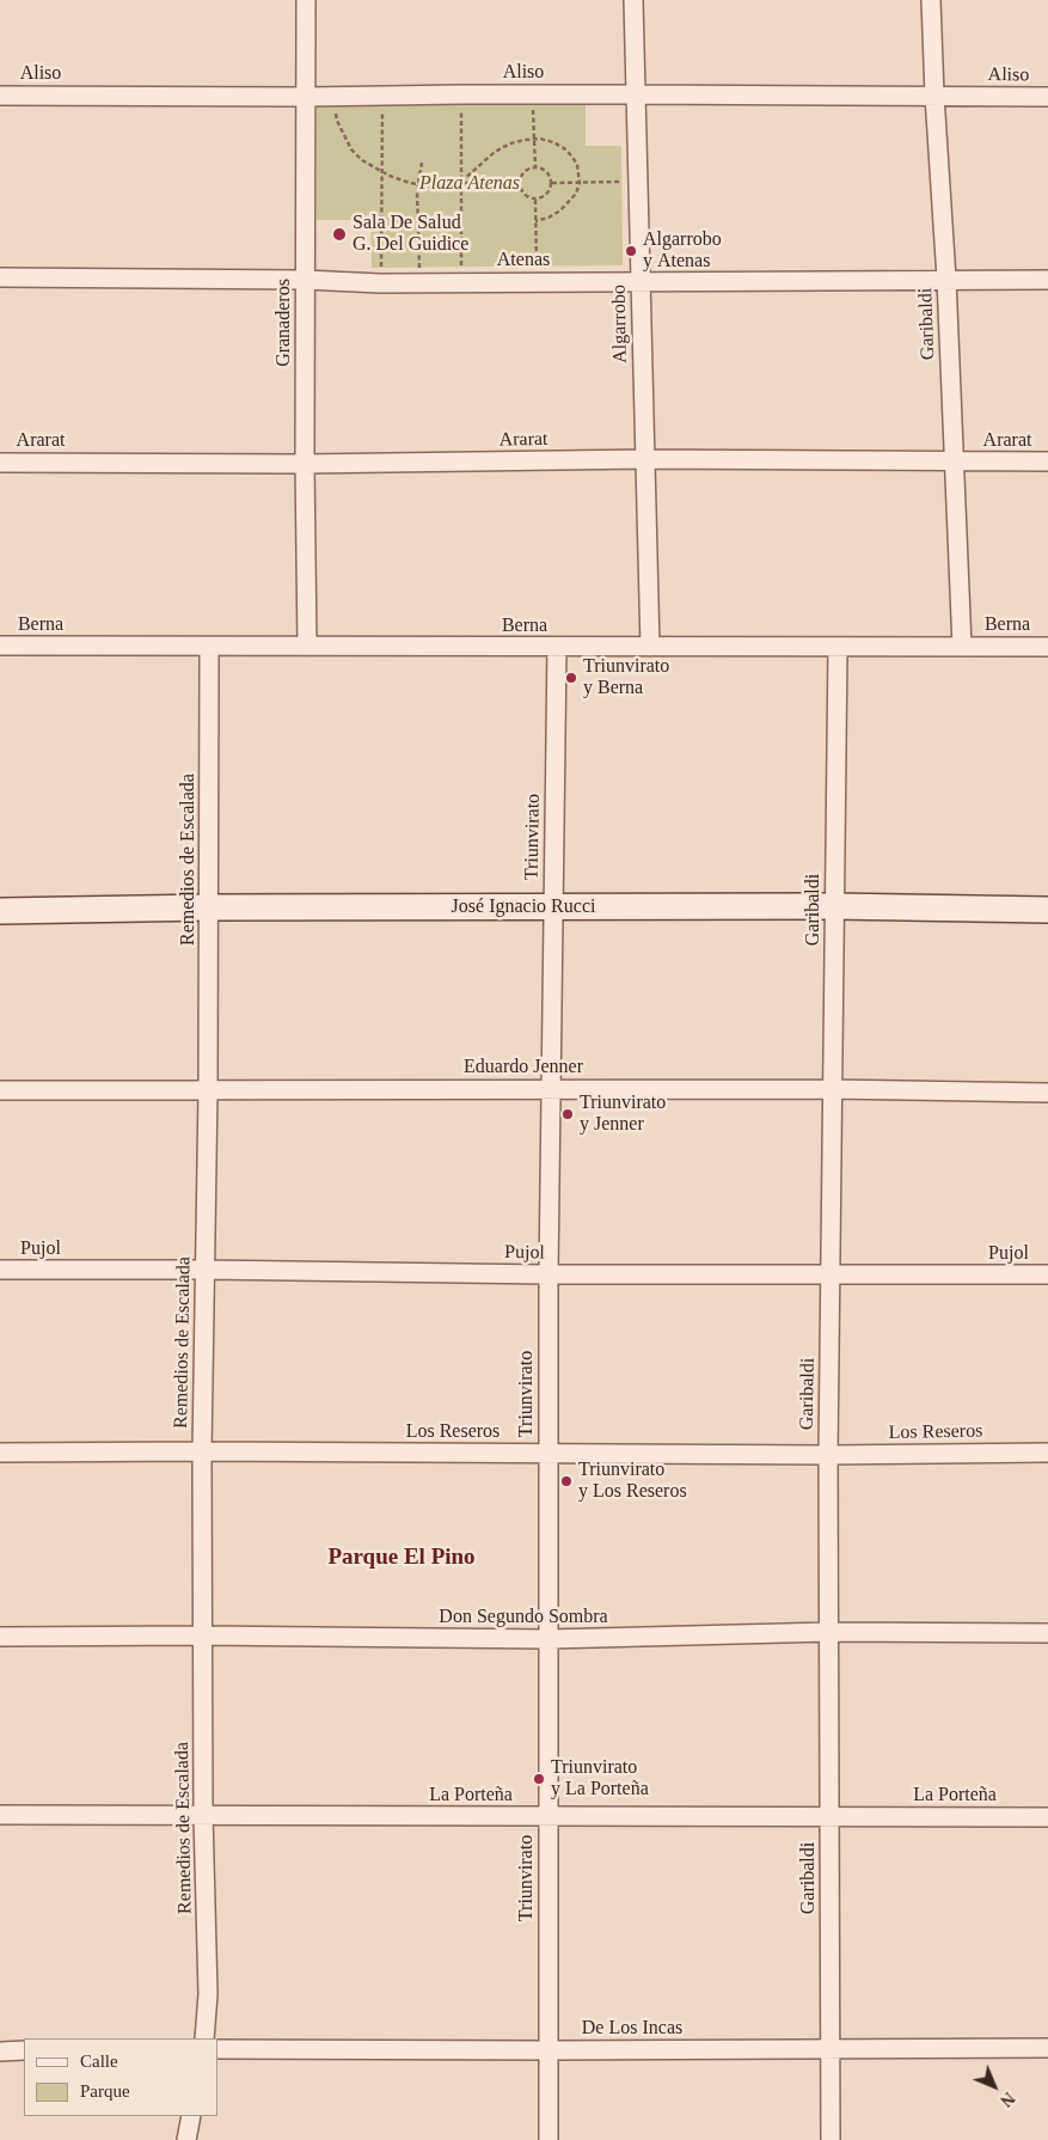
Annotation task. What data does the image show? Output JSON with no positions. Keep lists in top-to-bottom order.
{
  "streets": {
    "street": [
      "Aliso",
      "Atenas",
      "Granaderos",
      "Algarrobo",
      "Garibaldi",
      "Ararat",
      "Berna",
      "Triunvirato",
      "Remedios de Escalada",
      "José Ignacio Rucci",
      "Eduardo Jenner",
      "Pujol",
      "Los Reseros",
      "Don Segundo Sombra",
      "La Porteña",
      "De Los Incas"
    ]
  },
  "crossings": [
    ["Aliso", "Granaderos"],
    ["Aliso", "Algarrobo"],
    ["Aliso", "Garibaldi"],
    ["Atenas", "Granaderos"],
    ["Atenas", "Algarrobo"],
    ["Atenas", "Garibaldi"],
    ["Granaderos", "Ararat"],
    ["Granaderos", "Berna"],
    ["Algarrobo", "Ararat"],
    ["Algarrobo", "Berna"],
    ["Garibaldi", "Ararat"],
    ["Garibaldi", "Berna"],
    ["Garibaldi", "José Ignacio Rucci"],
    ["Garibaldi", "Eduardo Jenner"],
    ["Garibaldi", "Pujol"],
    ["Garibaldi", "Los Reseros"],
    ["Garibaldi", "Don Segundo Sombra"],
    ["Garibaldi", "La Porteña"],
    ["Garibaldi", "De Los Incas"],
    ["Berna", "Triunvirato"],
    ["Berna", "Remedios de Escalada"],
    ["Triunvirato", "José Ignacio Rucci"],
    ["Triunvirato", "Eduardo Jenner"],
    ["Triunvirato", "Pujol"],
    ["Triunvirato", "Los Reseros"],
    ["Triunvirato", "Don Segundo Sombra"],
    ["Triunvirato", "La Porteña"],
    ["Triunvirato", "De Los Incas"],
    ["Remedios de Escalada", "José Ignacio Rucci"],
    ["Remedios de Escalada", "Eduardo Jenner"],
    ["Remedios de Escalada", "Pujol"],
    ["Remedios de Escalada", "Los Reseros"],
    ["Remedios de Escalada", "Don Segundo Sombra"],
    ["Remedios de Escalada", "La Porteña"]
  ],
  "districts": ["Parque El Pino"],
  "parks": ["Plaza Atenas"],
  "places": [
    "Sala De Salud G. Del Guidice",
    "Algarrobo y Atenas",
    "Triunvirato y Berna",
    "Triunvirato y Jenner",
    "Triunvirato y Los Reseros",
    "Triunvirato y La Porteña"
  ],
  "legend": ["Calle", "Parque"],
  "north": "bottom right"
}
